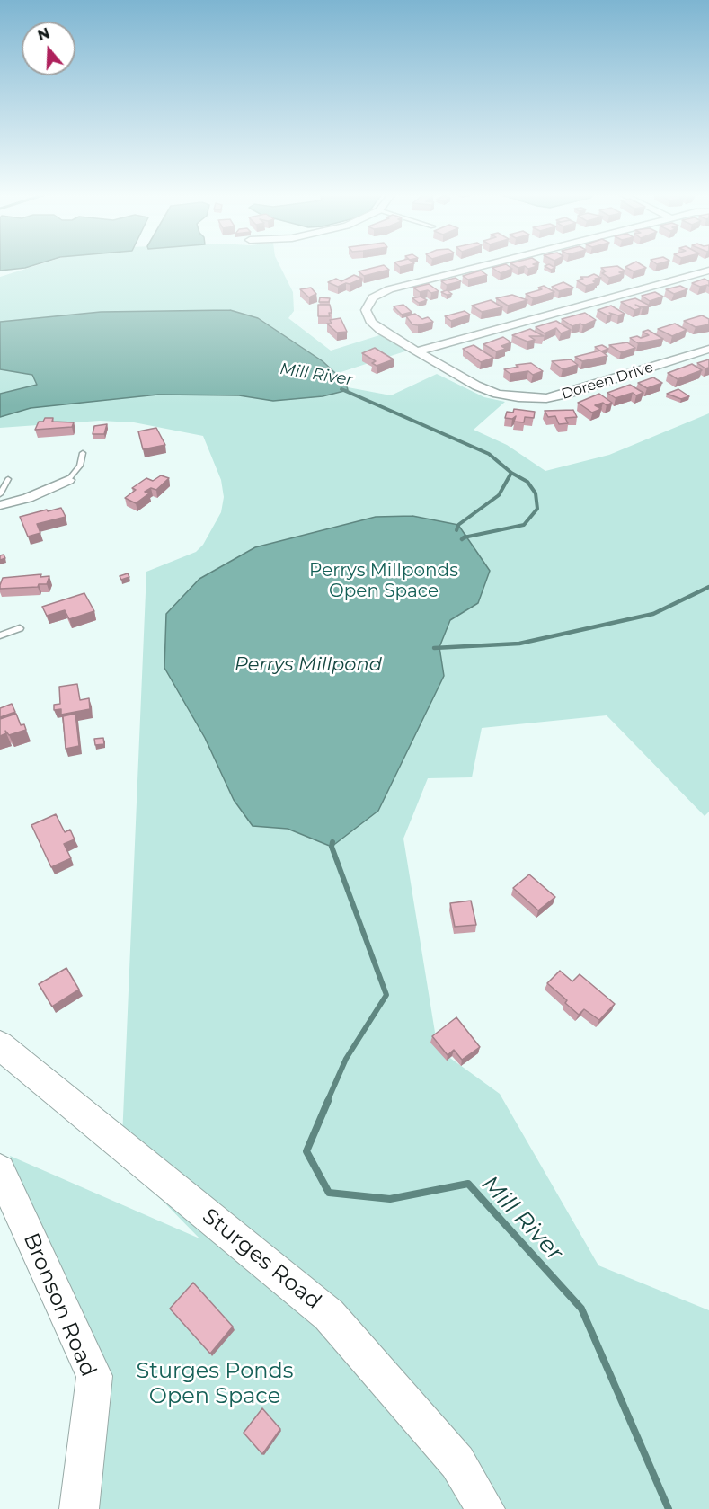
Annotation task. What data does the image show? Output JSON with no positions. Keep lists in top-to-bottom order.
{
  "streets": {
    "main road": ["Sturges Road", "Bronson Road"],
    "street": ["Doreen Drive"]
  },
  "water": ["Mill River", "Perrys Millpond"],
  "parks": ["Perrys Millponds Open Space", "Sturges Ponds Open Space"],
  "north": "top"
}
